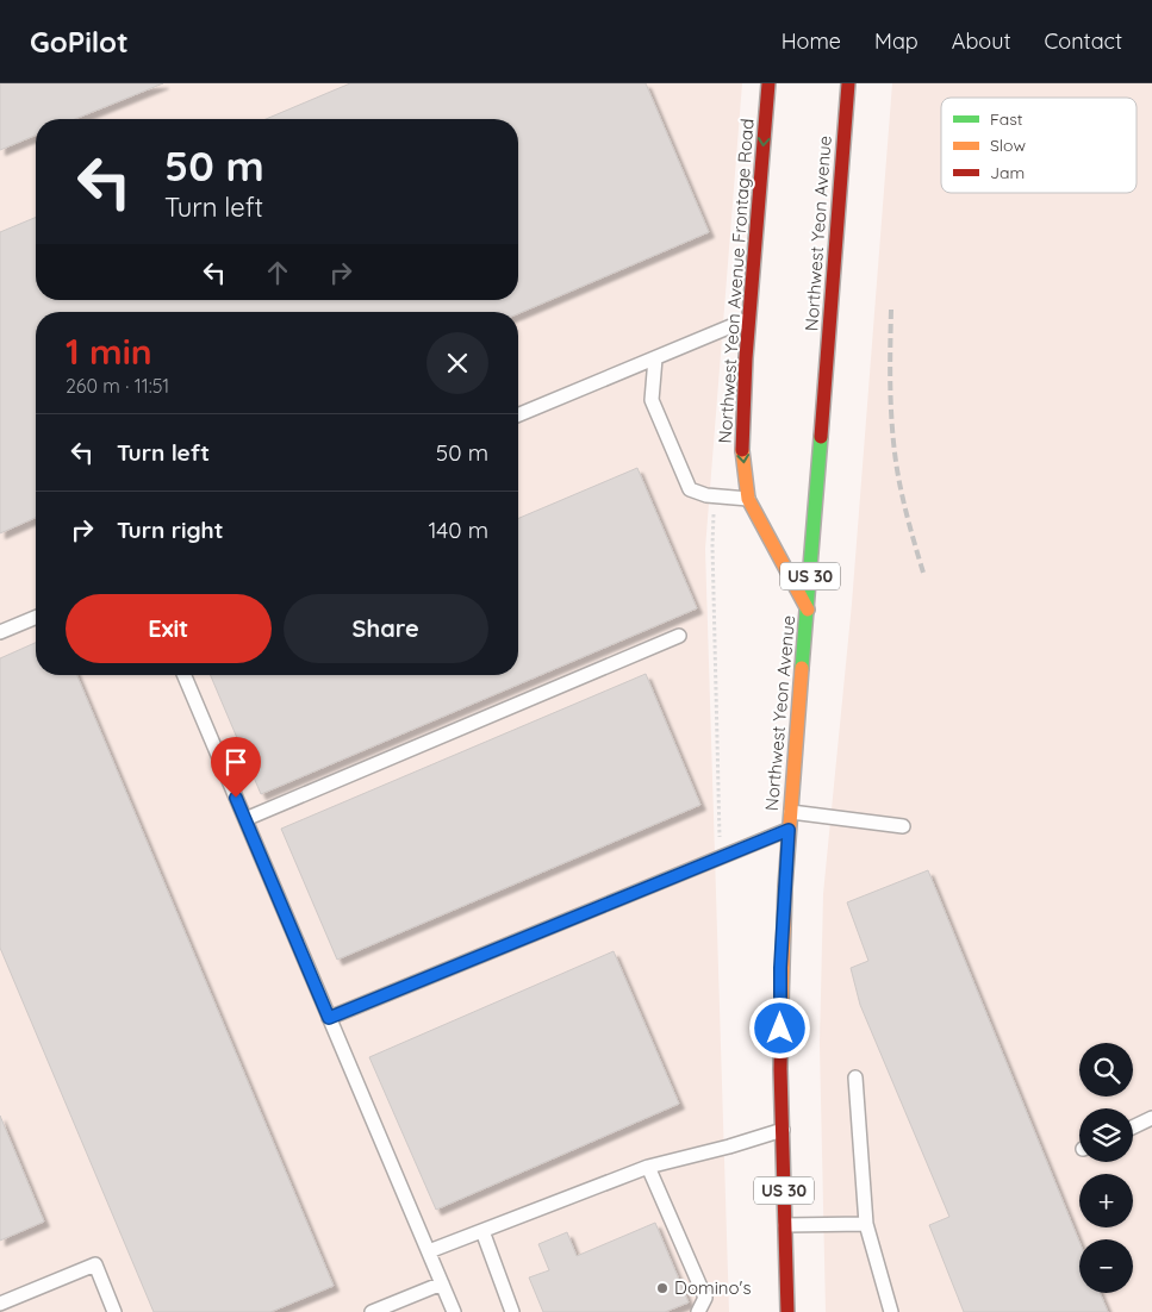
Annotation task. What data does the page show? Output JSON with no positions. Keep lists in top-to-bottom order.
{
  "streets": {
    "main road": ["Northwest Yeon Avenue", "Northwest Yeon Avenue Frontage Road", "US 30"]
  },
  "crossings": [
    ["Northwest Yeon Avenue", "Northwest Yeon Avenue Frontage Road"]
  ],
  "one_way": ["Northwest Yeon Avenue Frontage Road"],
  "places": ["Domino's"],
  "legend": ["Fast", "Slow", "Jam"],
  "page": {
    "header": "GoPilot",
    "nav": [
      "Home",
      "Map",
      "About",
      "Contact"
    ],
    "turn": ["50 m", "Turn left"],
    "heading": ["1 min", "260 m · 11:51"],
    "list": [
      {
        "name": "Turn left",
        "value": "50 m"
      },
      {
        "name": "Turn right",
        "value": "140 m"
      }
    ],
    "buttons": ["Exit", "Share"],
    "map_buttons": ["+", "−"]
  }
}
